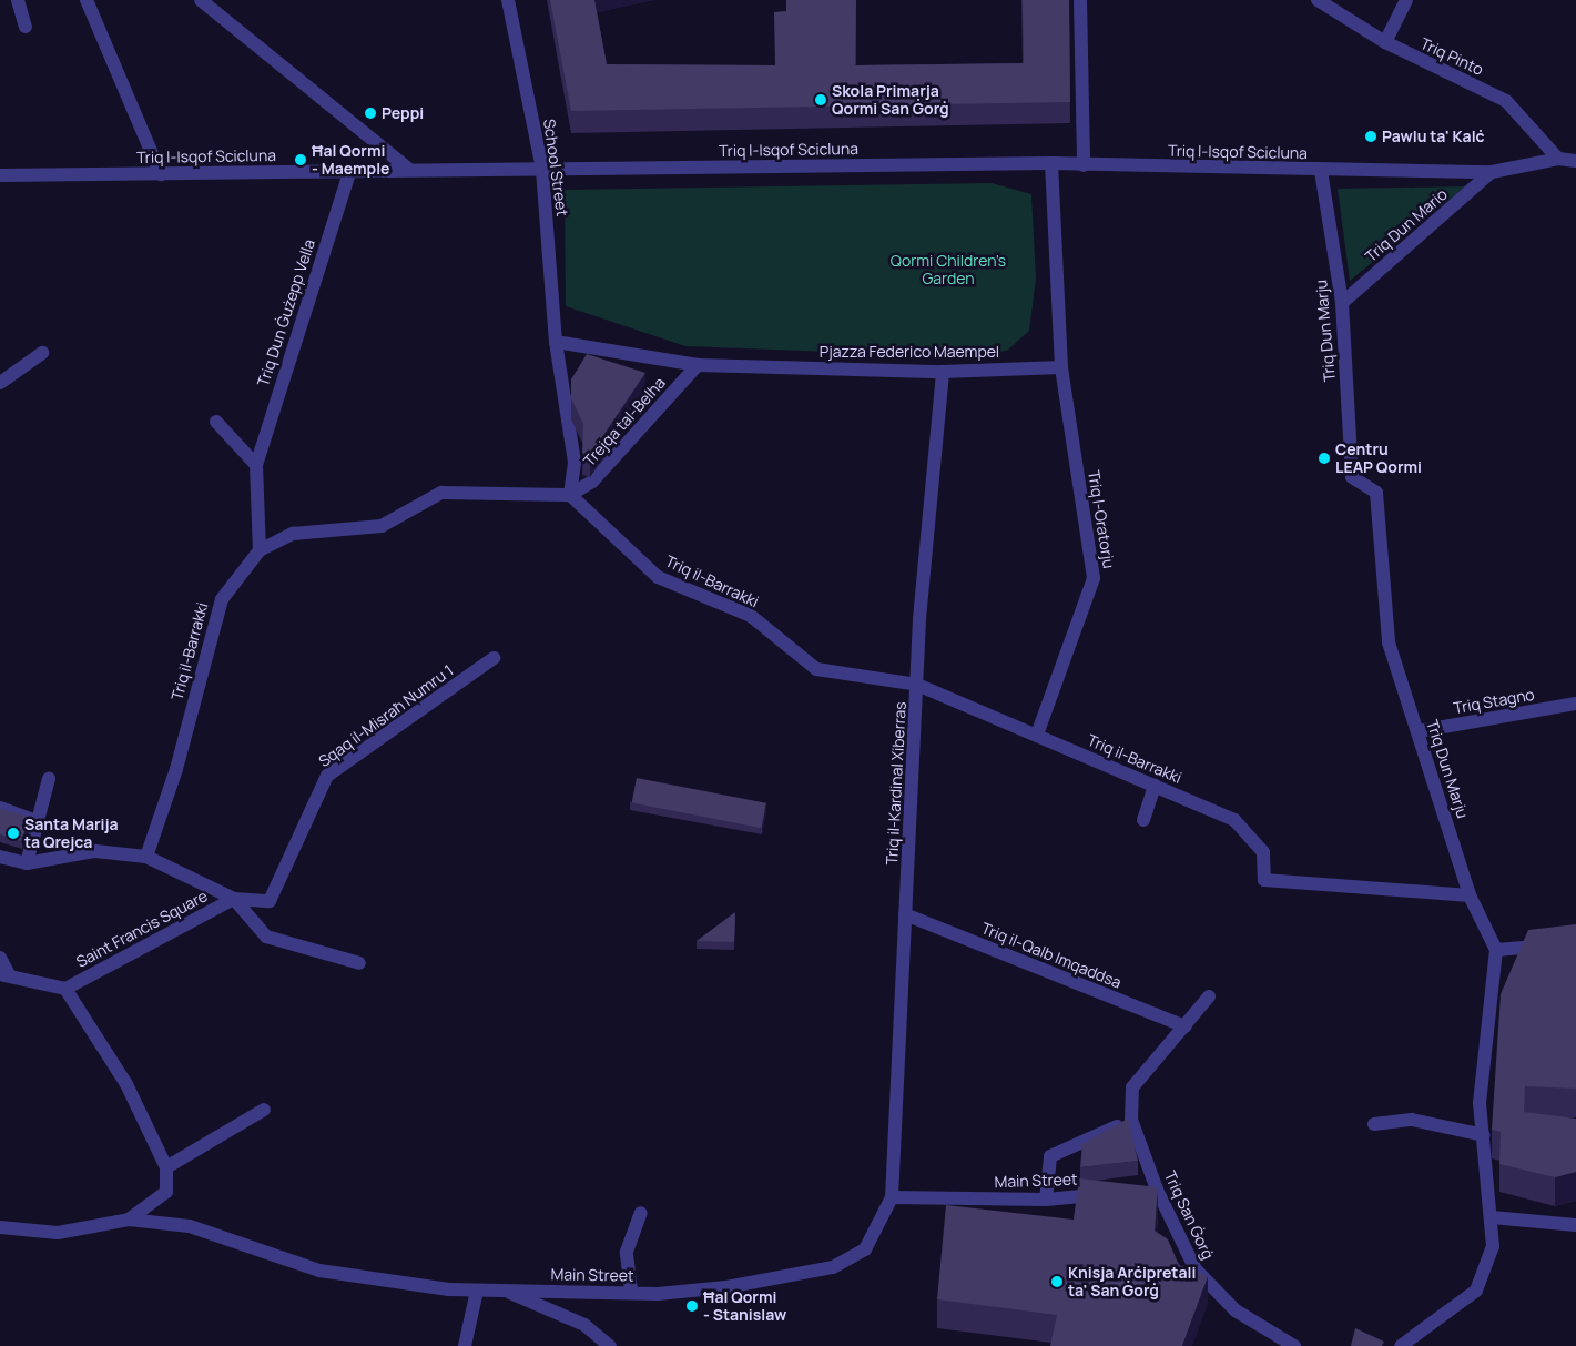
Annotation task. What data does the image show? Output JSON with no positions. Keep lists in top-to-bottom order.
{
  "streets": {
    "street": [
      "Triq Pinto",
      "Triq l-Isqof Scicluna",
      "School Street",
      "Triq Dun Mario",
      "Triq Dun Ġużepp Vella",
      "Triq Dun Marju",
      "Pjazza Federico Maempel",
      "Trejqa tal-Belha",
      "Triq l-Oratorju",
      "Triq il-Barrakki",
      "Triq Stagno",
      "Sqaq il-Misraħ Numru 1",
      "Triq il-Kardinal Xiberras",
      "Saint Francis Square",
      "Triq il-Qalb Imqaddsa",
      "Main Street",
      "Triq San Ġorġ"
    ]
  },
  "crossings": [
    ["Triq Pinto", "Triq l-Isqof Scicluna"],
    ["Triq l-Isqof Scicluna", "School Street"],
    ["Triq l-Isqof Scicluna", "Triq Dun Mario"],
    ["Triq l-Isqof Scicluna", "Triq Dun Ġużepp Vella"],
    ["Triq l-Isqof Scicluna", "Triq Dun Marju"],
    ["School Street", "Pjazza Federico Maempel"],
    ["School Street", "Trejqa tal-Belha"],
    ["School Street", "Triq il-Barrakki"],
    ["Triq Dun Mario", "Triq Dun Marju"],
    ["Triq Dun Ġużepp Vella", "Triq il-Barrakki"],
    ["Triq Dun Marju", "Triq il-Barrakki"],
    ["Triq Dun Marju", "Triq Stagno"],
    ["Pjazza Federico Maempel", "Trejqa tal-Belha"],
    ["Pjazza Federico Maempel", "Triq l-Oratorju"],
    ["Pjazza Federico Maempel", "Triq il-Kardinal Xiberras"],
    ["Trejqa tal-Belha", "Triq il-Barrakki"],
    ["Triq l-Oratorju", "Triq il-Barrakki"],
    ["Triq il-Barrakki", "Triq il-Kardinal Xiberras"],
    ["Sqaq il-Misraħ Numru 1", "Saint Francis Square"],
    ["Triq il-Kardinal Xiberras", "Triq il-Qalb Imqaddsa"],
    ["Triq il-Kardinal Xiberras", "Main Street"],
    ["Triq il-Qalb Imqaddsa", "Triq San Ġorġ"]
  ],
  "parks": ["Qormi Children's Garden"],
  "places": [
    "Skola Primarja Qormi San Ġorġ",
    "Peppi",
    "Pawlu ta' Kalċ",
    "Ħal Qormi - Maemple",
    "Centru LEAP Qormi",
    "Santa Marija ta Qrejca",
    "Knisja Arċipretali ta' San Ġorġ",
    "Ħal Qormi - Stanislaw"
  ]
}
